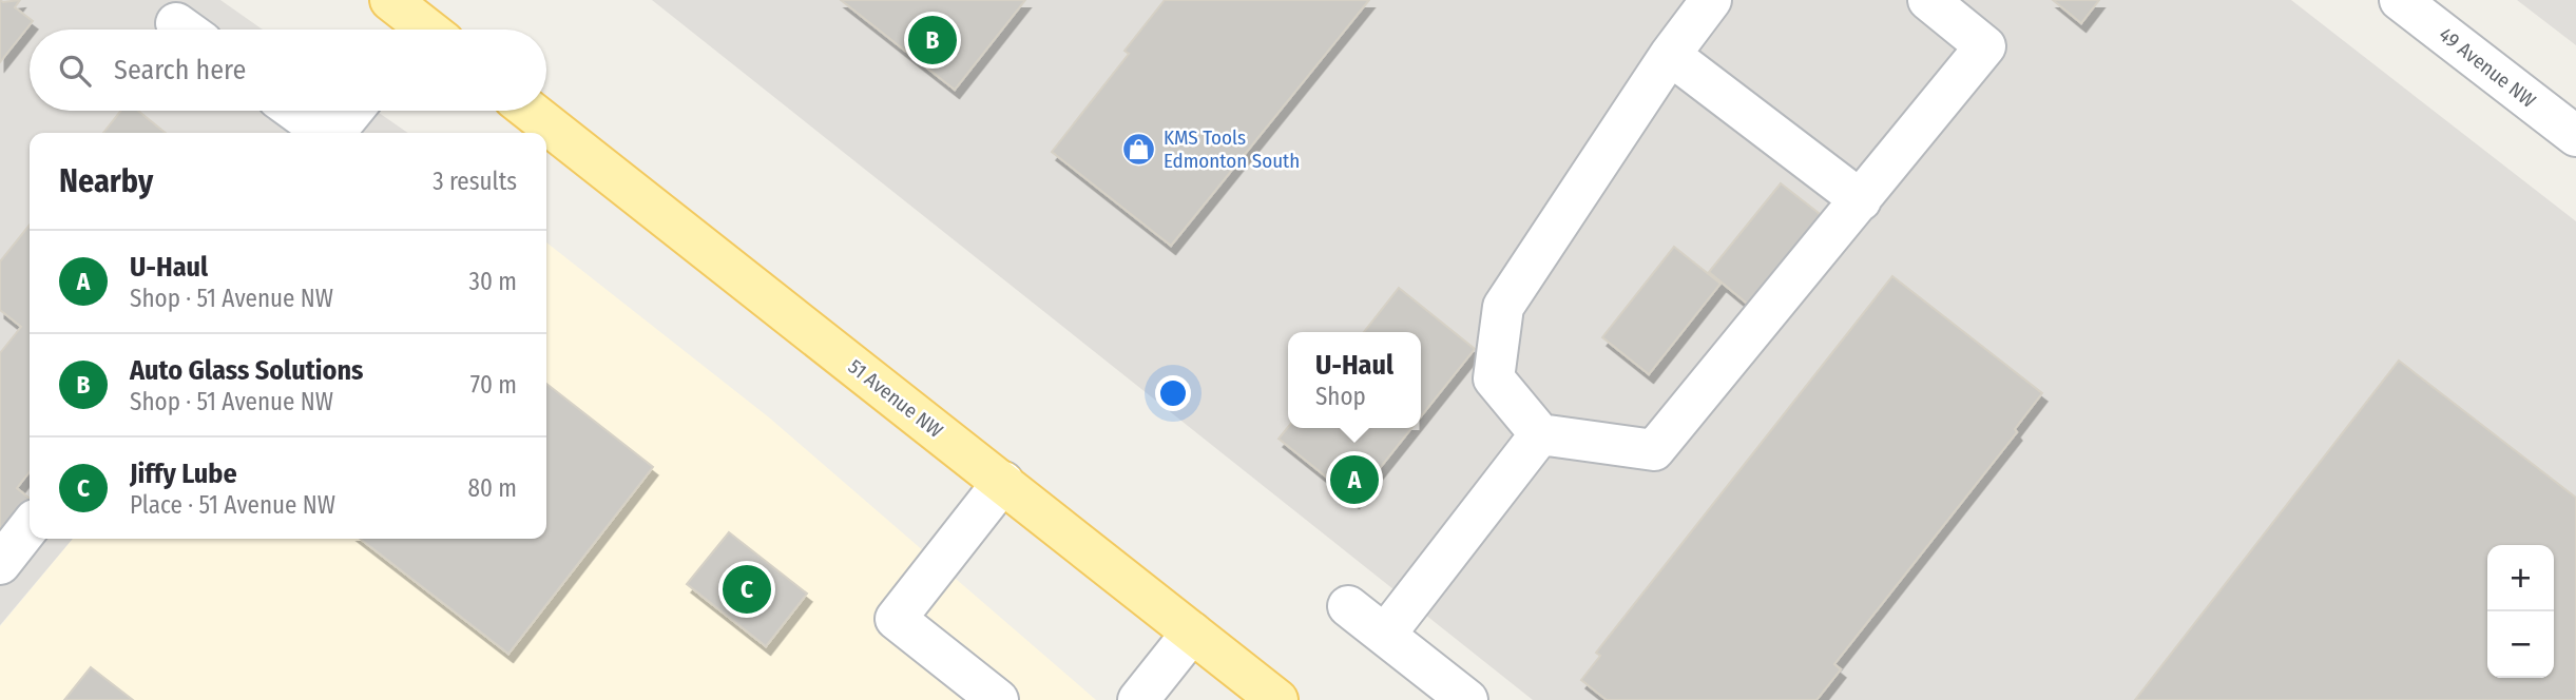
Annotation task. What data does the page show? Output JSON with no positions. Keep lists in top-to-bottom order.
{
  "streets": {
    "main road": ["51 Avenue NW"],
    "street": ["49 Avenue NW"]
  },
  "places": {
    "shop": ["KMS Tools Edmonton South"]
  },
  "page": {
    "pins": ["B", "A", "C"],
    "search": "Search here",
    "heading": ["Nearby", "3 results"],
    "list": [
      {
        "mark": "A",
        "name": "U-Haul",
        "note": "Shop · 51 Avenue NW",
        "value": "30 m"
      },
      {
        "mark": "B",
        "name": "Auto Glass Solutions",
        "note": "Shop · 51 Avenue NW",
        "value": "70 m"
      },
      {
        "mark": "C",
        "name": "Jiffy Lube",
        "note": "Place · 51 Avenue NW",
        "value": "80 m"
      }
    ],
    "popup": ["U-Haul", "Shop"],
    "map_buttons": ["+", "−"]
  }
}
